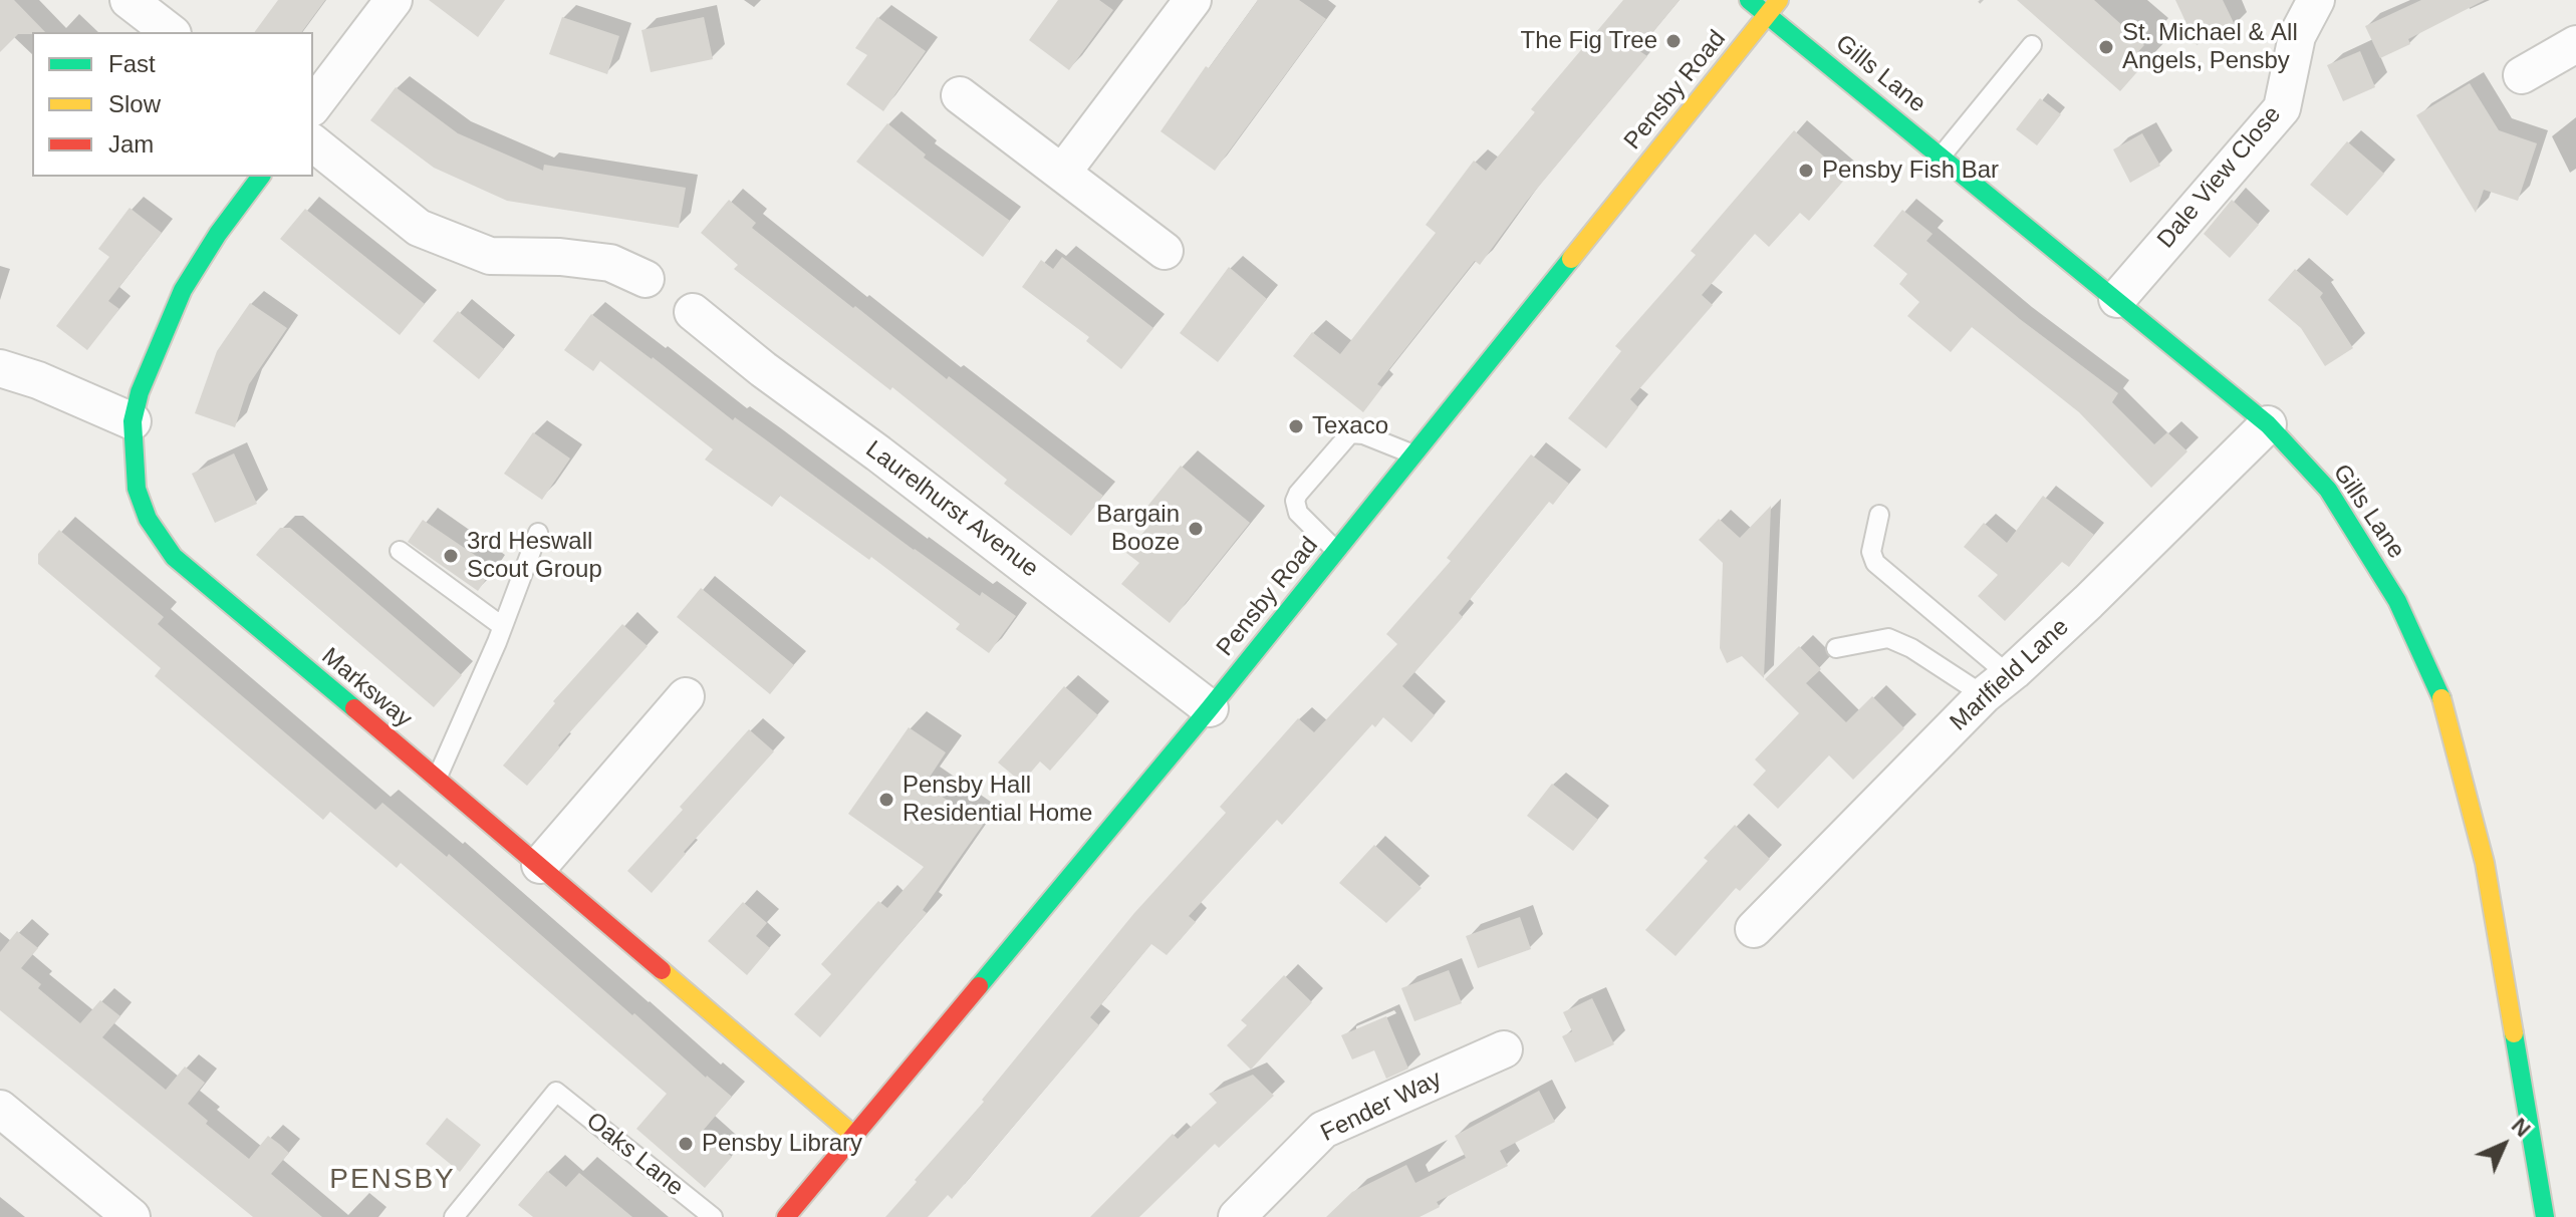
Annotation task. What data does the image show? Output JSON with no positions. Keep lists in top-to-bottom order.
{
  "streets": {
    "street": [
      "Gills Lane",
      "Pensby Road",
      "Dale View Close",
      "Laurelhurst Avenue",
      "Marlfield Lane",
      "Marksway",
      "Fender Way"
    ],
    "lane": ["Oaks Lane"]
  },
  "crossings": [
    ["Gills Lane", "Pensby Road"],
    ["Gills Lane", "Dale View Close"],
    ["Gills Lane", "Marlfield Lane"],
    ["Pensby Road", "Laurelhurst Avenue"],
    ["Pensby Road", "Marksway"]
  ],
  "districts": ["PENSBY"],
  "places": [
    "The Fig Tree",
    "St. Michael & All Angels, Pensby",
    "Pensby Fish Bar",
    "Texaco",
    "Bargain Booze",
    "3rd Heswall Scout Group",
    "Pensby Hall Residential Home",
    "Pensby Library"
  ],
  "legend": ["Fast", "Slow", "Jam"],
  "north": "top right"
}
